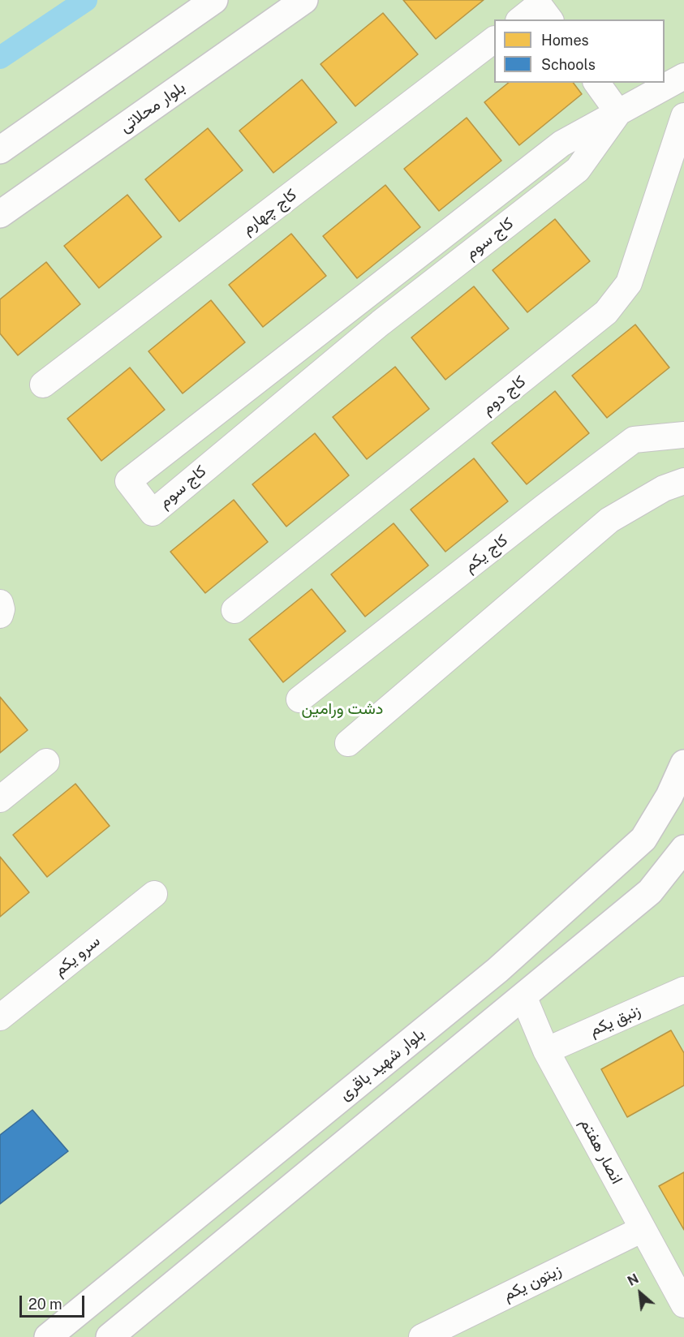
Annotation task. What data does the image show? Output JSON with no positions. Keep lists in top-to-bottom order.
{
  "streets": {
    "street": [
      "بلوار محلاتی",
      "کاج چهارم",
      "کاج سوم",
      "کاج دوم",
      "کاج یکم",
      "سرو یکم",
      "زنبق یکم",
      "بلوار شهید باقری",
      "انصار هفتم",
      "زیتون یکم"
    ]
  },
  "crossings": [
    ["زنبق یکم", "انصار هفتم"],
    ["انصار هفتم", "زیتون یکم"]
  ],
  "parks": ["دشت ورامین"],
  "legend": ["Homes", "Schools"],
  "scale_bar": "20 m",
  "north": "top left"
}
